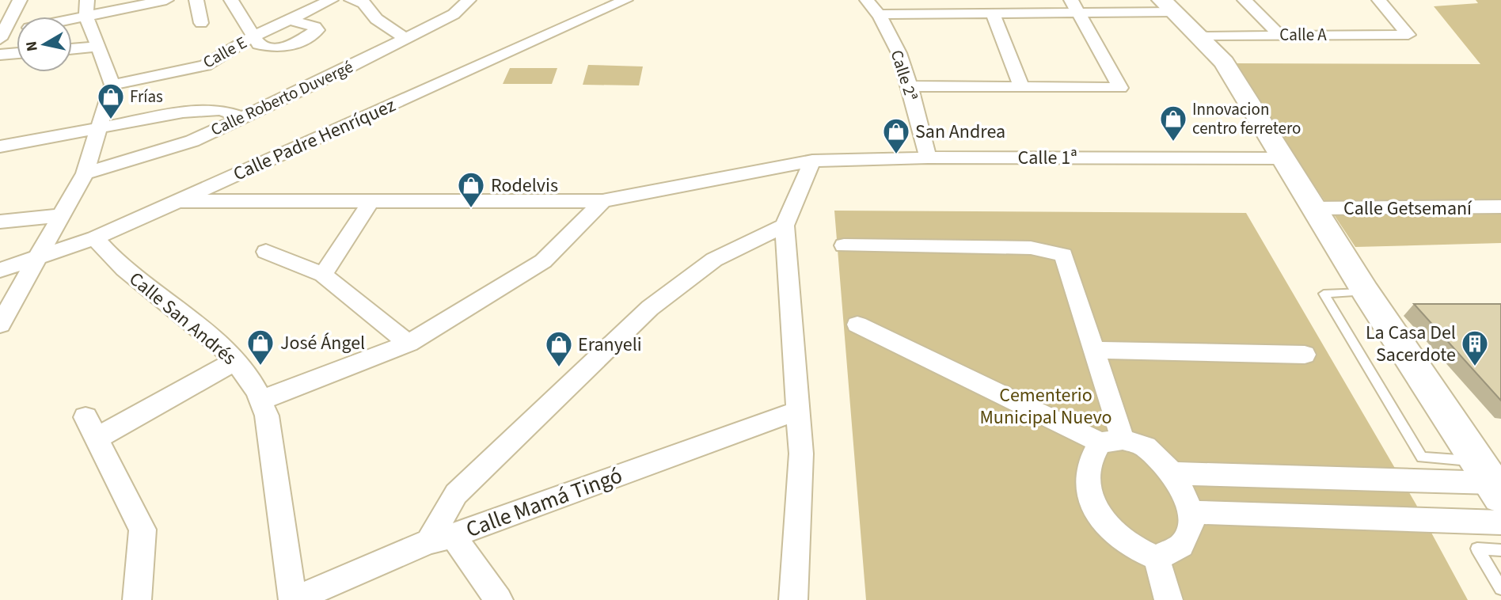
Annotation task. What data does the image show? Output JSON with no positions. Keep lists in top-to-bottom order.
{
  "streets": {
    "street": [
      "Calle A",
      "Calle E",
      "Calle 2ª",
      "Calle Roberto Duvergé",
      "Calle Padre Henríquez",
      "Calle 1ª",
      "Calle Getsemaní",
      "Calle San Andrés",
      "Calle Mamá Tingó"
    ]
  },
  "crossings": [
    ["Calle 2ª", "Calle 1ª"],
    ["Calle Padre Henríquez", "Calle 1ª"],
    ["Calle Padre Henríquez", "Calle San Andrés"],
    ["Calle San Andrés", "Calle Mamá Tingó"]
  ],
  "parks": ["Cementerio Municipal Nuevo"],
  "places": {
    "shop": [
      "Frías",
      "Innovacion centro ferretero",
      "San Andrea",
      "Rodelvis",
      "José Ángel",
      "Eranyeli"
    ],
    "building": ["La Casa Del Sacerdote"]
  },
  "north": "left"
}
